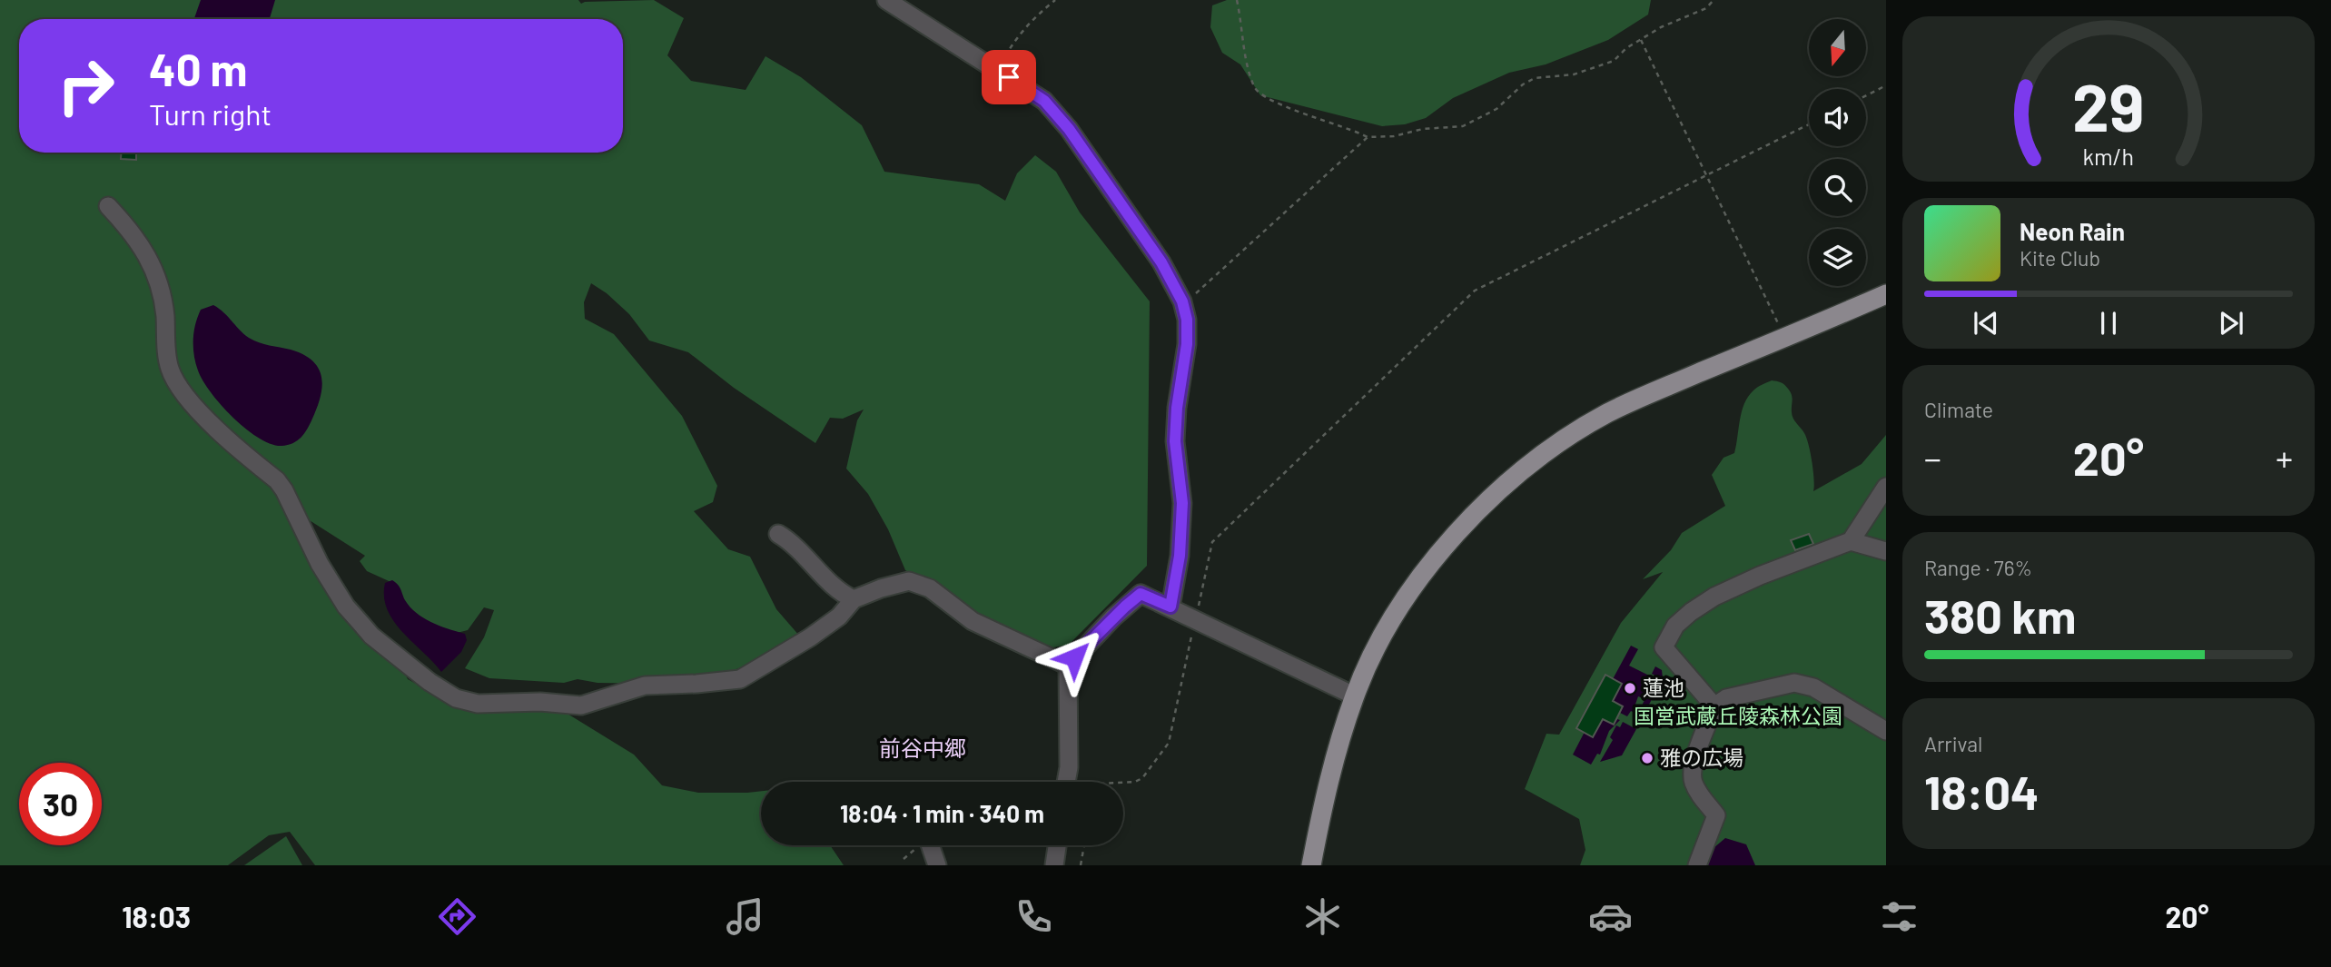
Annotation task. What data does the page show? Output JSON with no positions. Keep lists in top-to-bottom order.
{
  "districts": ["前谷中郷"],
  "parks": ["国営武蔵丘陵森林公園"],
  "places": ["蓮池", "雅の広場"],
  "north": "bottom",
  "page": {
    "turn": ["40 m", "Turn right"],
    "song": ["Neon Rain", "Kite Club"],
    "tile": [
      "Climate",
      ["Range · 76%", "380 km"],
      ["Arrival", "18:04"]
    ],
    "heat": ["−", "20°", "+"],
    "limit": "30",
    "trip": "18:04 · 1 min · 340 m",
    "tabs": ["18:03", "20°"],
    "gauge": ["29", "km/h"]
  }
}
